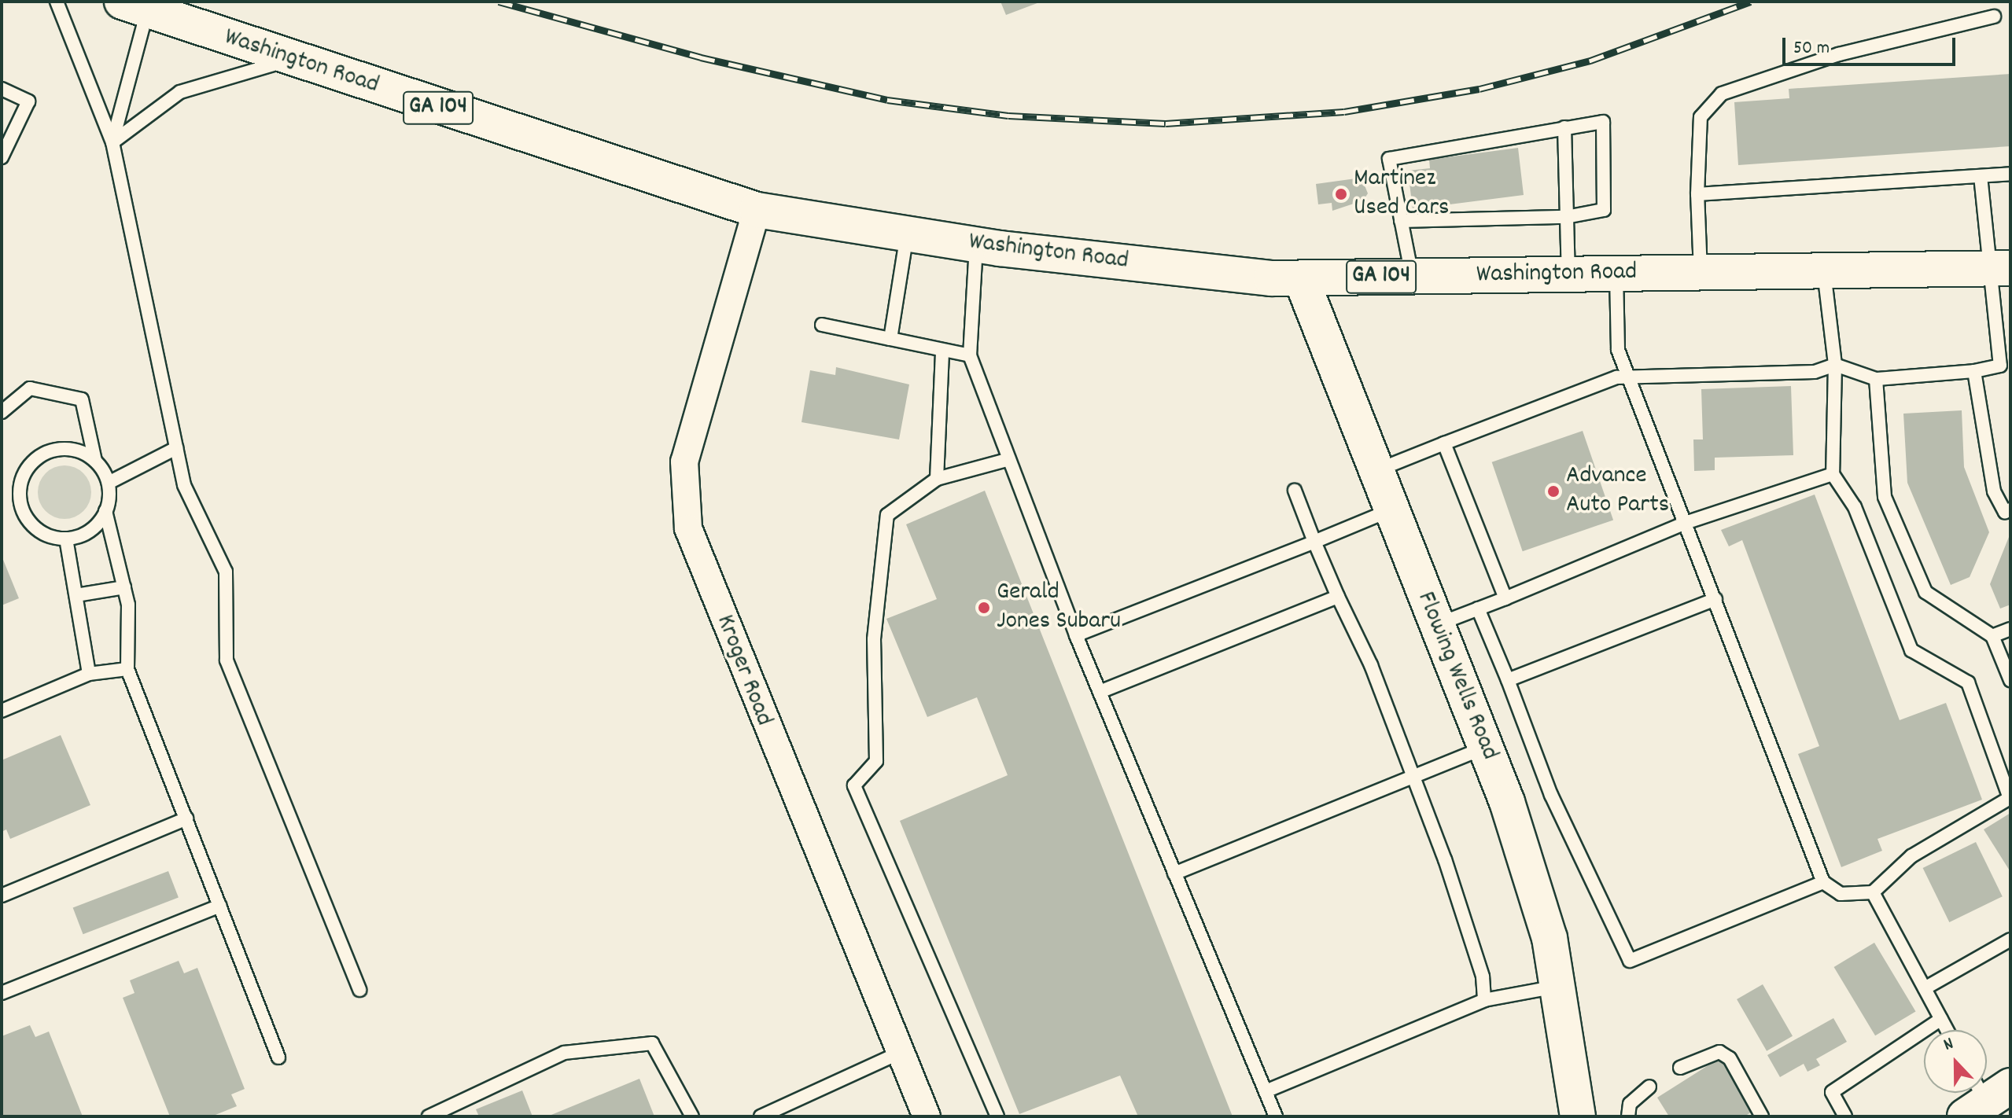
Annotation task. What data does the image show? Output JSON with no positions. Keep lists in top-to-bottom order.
{
  "streets": {
    "main road": ["Washington Road", "GA 104", "Flowing Wells Road"],
    "street": ["Kroger Road"]
  },
  "crossings": [
    ["Washington Road", "Kroger Road"],
    ["Washington Road", "Flowing Wells Road"]
  ],
  "places": ["Martinez Used Cars", "Advance Auto Parts", "Gerald Jones Subaru"],
  "scale_bar": "50 m",
  "north": "top"
}
